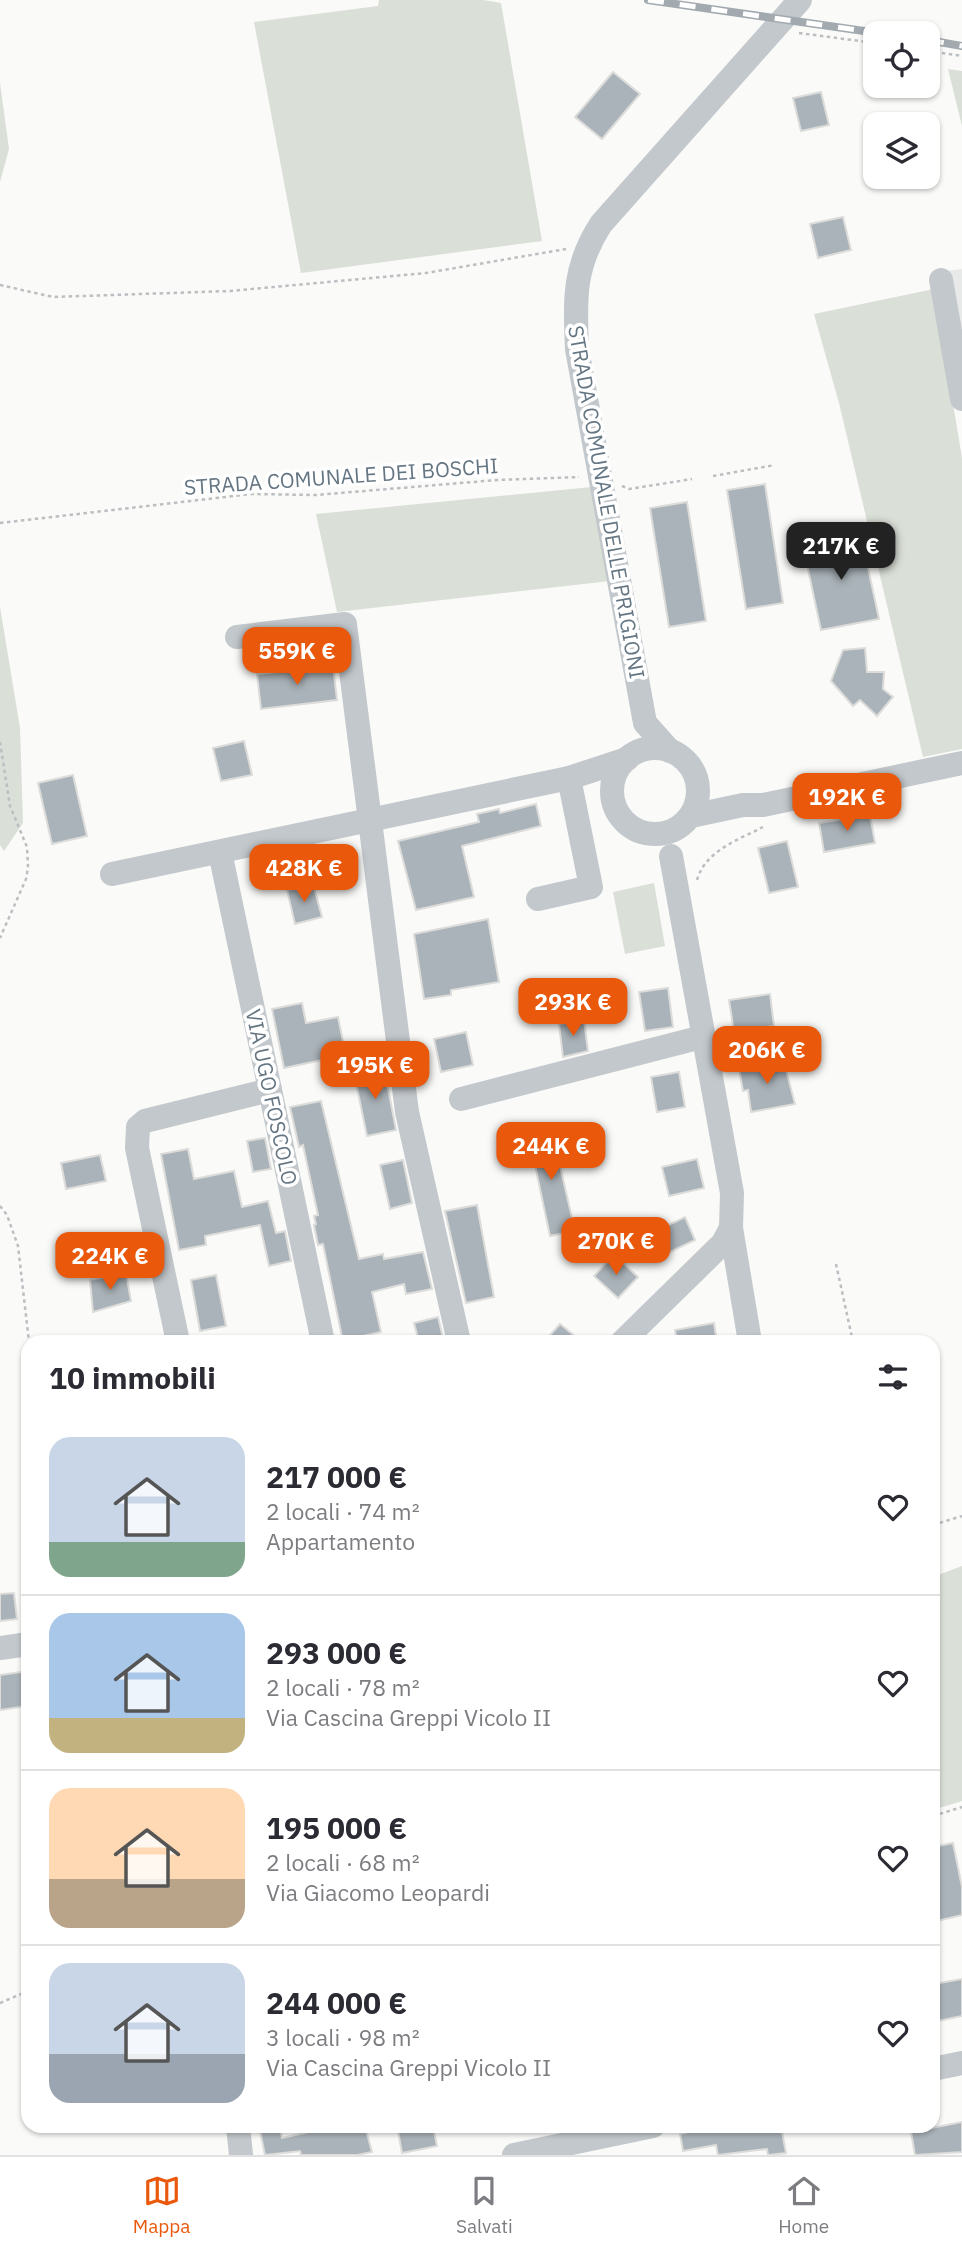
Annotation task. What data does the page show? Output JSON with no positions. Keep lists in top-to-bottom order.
{
  "streets": {
    "street": ["STRADA COMUNALE DELLE PRIGIONI", "VIA UGO FOSCOLO"],
    "path": ["STRADA COMUNALE DEI BOSCHI"]
  },
  "crossings": [
    ["STRADA COMUNALE DEI BOSCHI", "STRADA COMUNALE DELLE PRIGIONI"]
  ],
  "page": {
    "price": [
      "217K €",
      "559K €",
      "192K €",
      "428K €",
      "293K €",
      "206K €",
      "195K €",
      "244K €",
      "270K €",
      "224K €"
    ],
    "heading": "10 immobili",
    "list": [
      {
        "name": "217 000 €",
        "note": "2 locali · 74 m² · Appartamento"
      },
      {
        "name": "293 000 €",
        "note": "2 locali · 78 m² · Via Cascina Greppi Vicolo II"
      },
      {
        "name": "195 000 €",
        "note": "2 locali · 68 m² · Via Giacomo Leopardi"
      },
      {
        "name": "244 000 €",
        "note": "3 locali · 98 m² · Via Cascina Greppi Vicolo II"
      }
    ],
    "tabs": ["Mappa", "Salvati", "Home"]
  }
}
